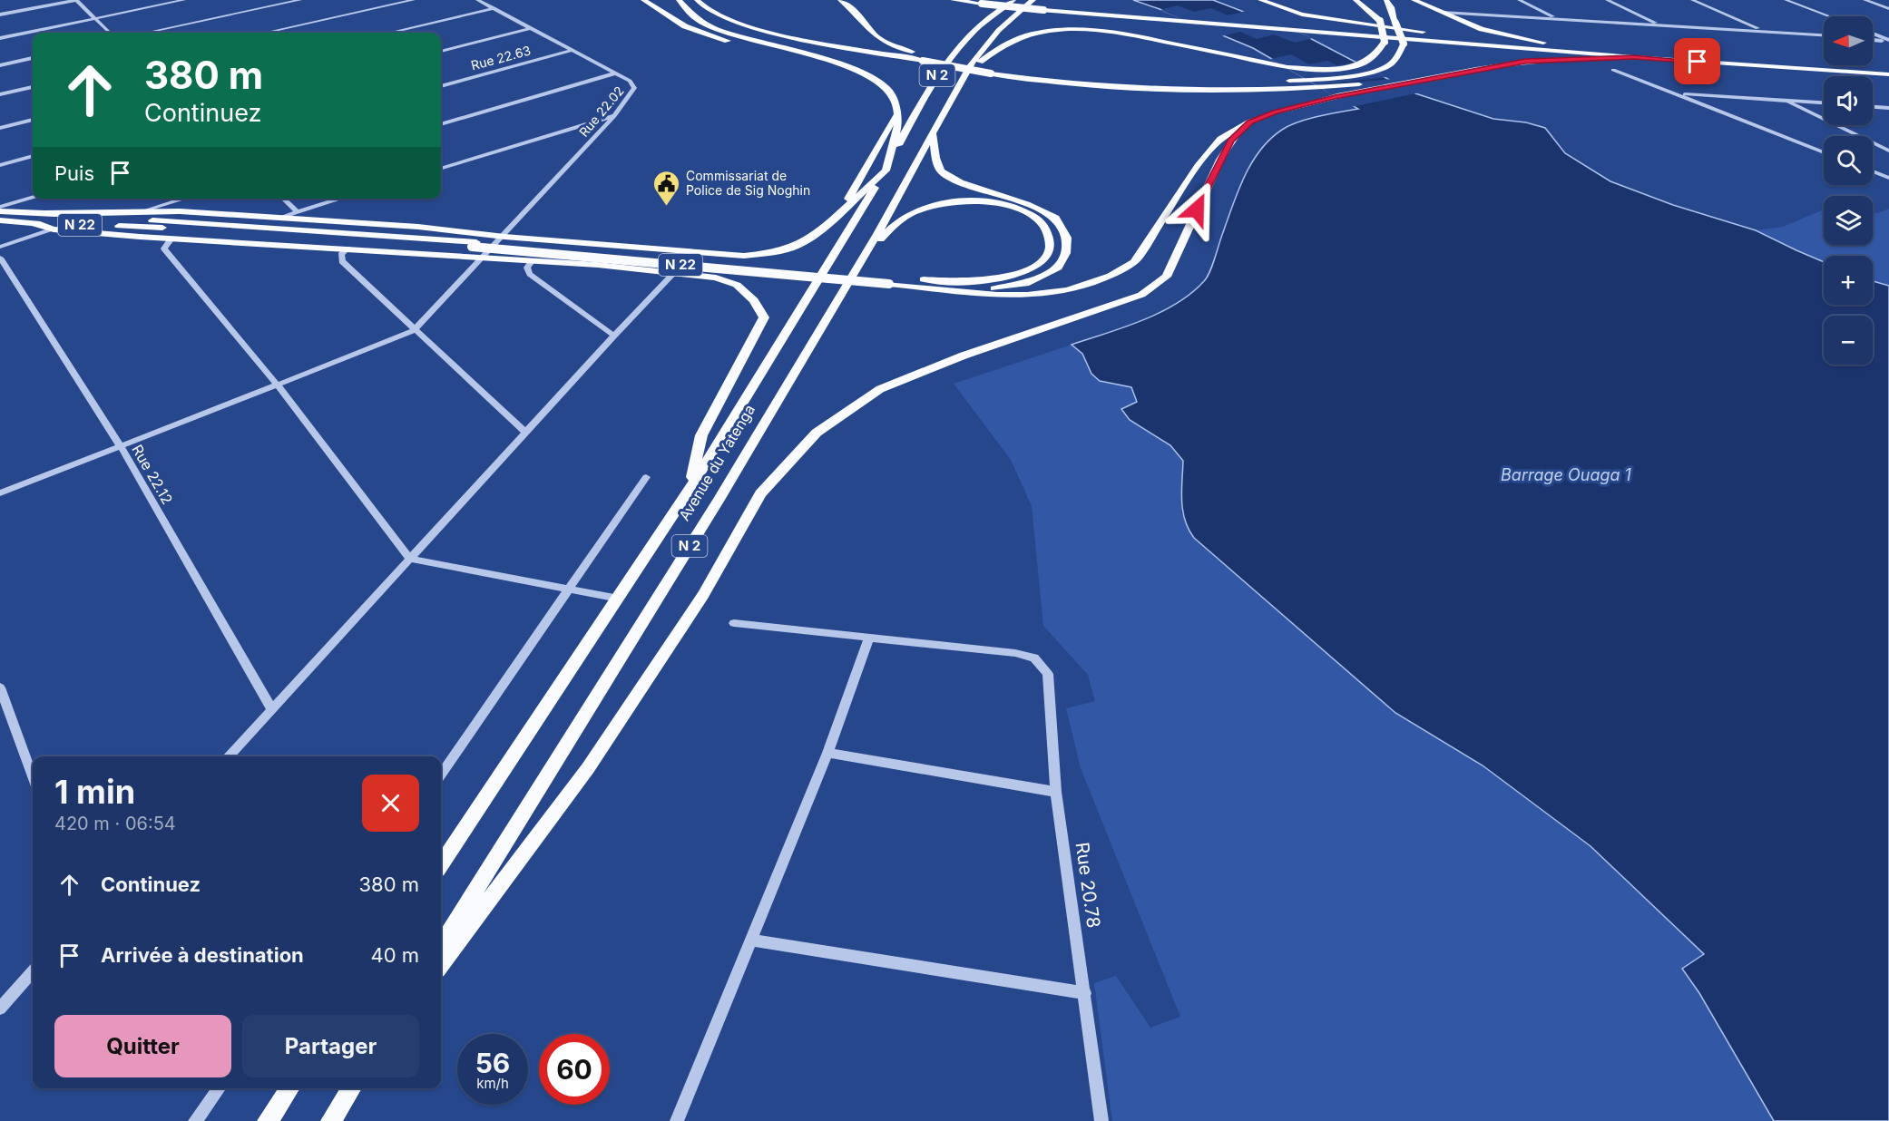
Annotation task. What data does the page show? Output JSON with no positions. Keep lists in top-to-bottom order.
{
  "streets": {
    "main road": ["N 2", "N 22", "Avenue du Yatenga"],
    "street": [
      "Rue 22.63",
      "Rue 22.02",
      "Rue 22.12",
      "Rue 20.78"
    ]
  },
  "crossings": [
    ["Rue 22.63", "Rue 22.02"]
  ],
  "water": ["Barrage Ouaga 1"],
  "places": {
    "public building": ["Commissariat de Police de Sig Noghin"]
  },
  "north": "left",
  "page": {
    "map_buttons": ["+", "−"],
    "turn": ["380 m", "Continuez"],
    "then": "Puis",
    "heading": ["1 min", "420 m · 06:54"],
    "list": [
      {
        "name": "Continuez",
        "value": "380 m"
      },
      {
        "name": "Arrivée à destination",
        "value": "40 m"
      }
    ],
    "buttons": ["Quitter", "Partager"],
    "speed": "56 km/h",
    "limit": "60"
  }
}
